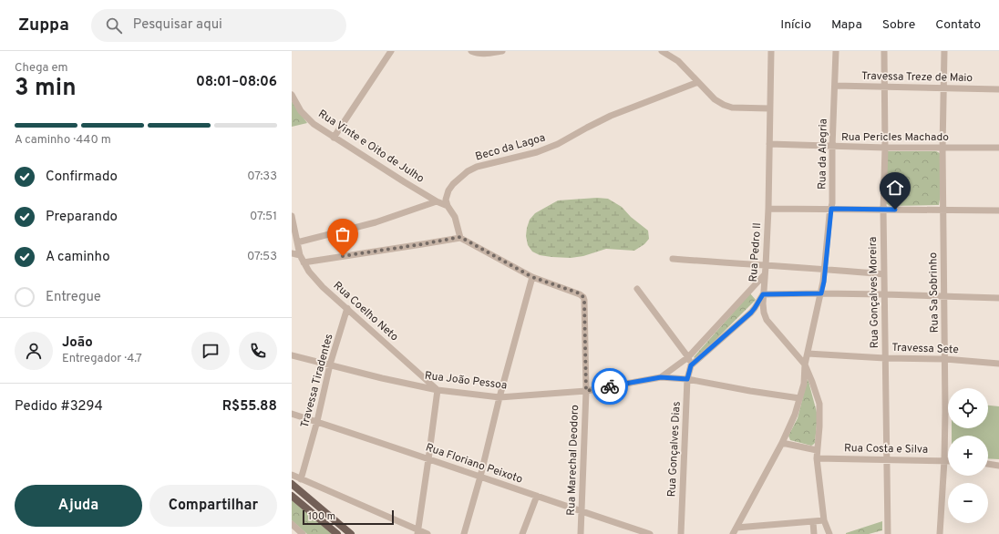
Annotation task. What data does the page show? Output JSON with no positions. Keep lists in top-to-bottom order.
{
  "streets": {
    "street": [
      "Travessa Treze de Maio",
      "Rua Pericles Machado",
      "Rua Vinte e Oito de Julho",
      "Beco da Lagoa",
      "Rua da Alegria",
      "Rua Pedro II",
      "Rua Gonçalves Moreira",
      "Rua Sa Sobrinho",
      "Rua Coelho Neto",
      "Travessa Sete",
      "Travessa Tiradentes",
      "Rua João Pessoa",
      "Rua Gonçalves Dias",
      "Rua Costa e Silva",
      "Rua Marechal Deodoro",
      "Rua Floriano Peixoto"
    ]
  },
  "crossings": [
    ["Travessa Treze de Maio", "Rua da Alegria"],
    ["Travessa Treze de Maio", "Rua Gonçalves Moreira"],
    ["Travessa Treze de Maio", "Rua Sa Sobrinho"],
    ["Rua Pericles Machado", "Rua da Alegria"],
    ["Rua Pericles Machado", "Rua Pedro II"],
    ["Rua Pericles Machado", "Rua Gonçalves Moreira"],
    ["Rua Pericles Machado", "Rua Sa Sobrinho"],
    ["Rua Vinte e Oito de Julho", "Beco da Lagoa"],
    ["Rua da Alegria", "Rua Pedro II"],
    ["Rua da Alegria", "Travessa Sete"],
    ["Rua Pedro II", "Rua João Pessoa"],
    ["Rua Pedro II", "Rua Costa e Silva"],
    ["Rua Gonçalves Moreira", "Travessa Sete"],
    ["Rua Gonçalves Moreira", "Rua Costa e Silva"],
    ["Rua Sa Sobrinho", "Travessa Sete"],
    ["Rua Sa Sobrinho", "Rua Costa e Silva"],
    ["Rua Coelho Neto", "Travessa Tiradentes"],
    ["Rua Coelho Neto", "Rua João Pessoa"],
    ["Travessa Tiradentes", "Rua João Pessoa"],
    ["Travessa Tiradentes", "Rua Floriano Peixoto"],
    ["Rua João Pessoa", "Rua Gonçalves Dias"],
    ["Rua João Pessoa", "Rua Marechal Deodoro"],
    ["Rua Marechal Deodoro", "Rua Floriano Peixoto"]
  ],
  "scale_bar": "100 m",
  "page": {
    "header": "Zuppa",
    "search": "Pesquisar aqui",
    "nav": [
      "Início",
      "Mapa",
      "Sobre",
      "Contato"
    ],
    "heading": ["3 min", "Chega em", "08:01–08:06"],
    "panel": [
      "João",
      "Entregador · 4.7",
      "Pedido #3294",
      "R$55.88"
    ],
    "bar": "A caminho · 440 m",
    "list": [
      ["Confirmado", "07:33"],
      ["Preparando", "07:51"],
      ["A caminho", "07:53"],
      "Entregue"
    ],
    "map_buttons": ["+", "−"],
    "buttons": ["Ajuda", "Compartilhar"],
    "scale": "100 m"
  }
}
